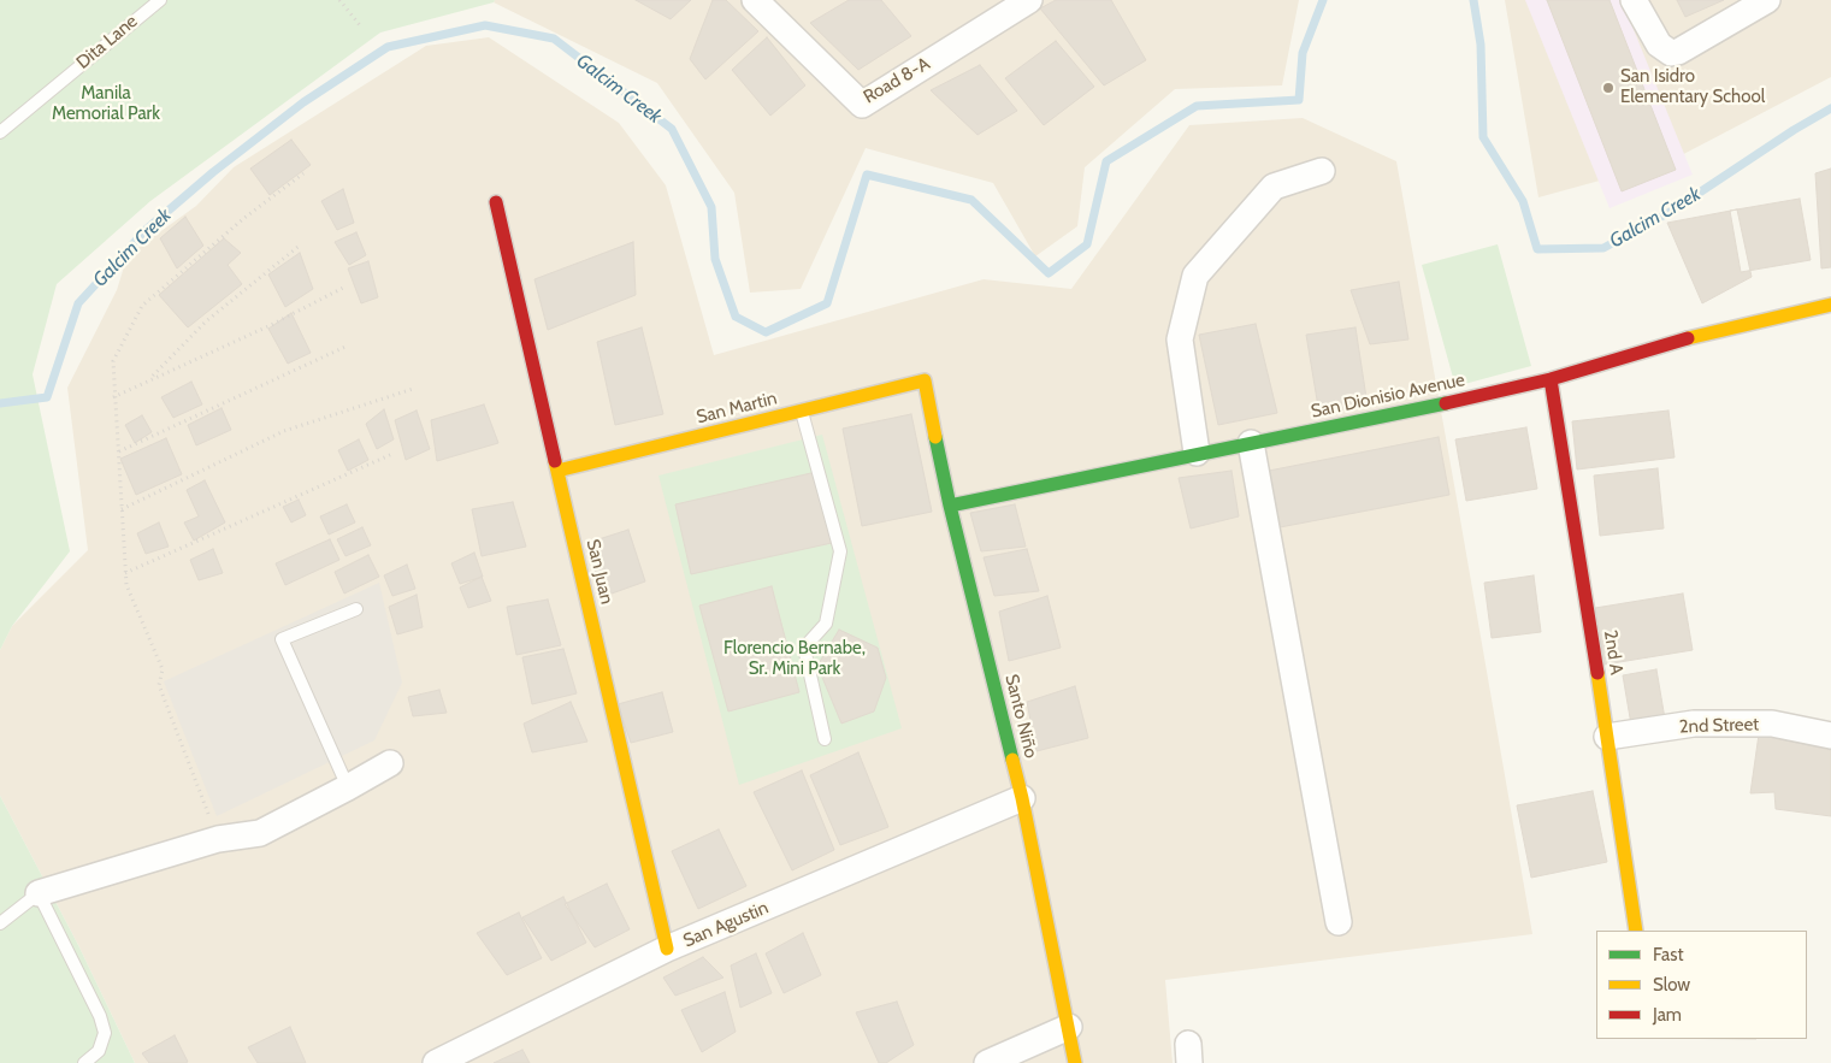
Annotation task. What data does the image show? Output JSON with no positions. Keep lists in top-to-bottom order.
{
  "streets": {
    "street": [
      "Road 8-A",
      "San Dionisio Avenue",
      "San Martin",
      "San Juan",
      "2nd A",
      "Santo Niño",
      "2nd Street",
      "San Agustin"
    ],
    "lane": ["Dita Lane"]
  },
  "crossings": [
    ["San Dionisio Avenue", "2nd A"],
    ["San Dionisio Avenue", "Santo Niño"],
    ["San Martin", "San Juan"],
    ["San Martin", "Santo Niño"],
    ["San Juan", "San Agustin"],
    ["2nd A", "2nd Street"],
    ["Santo Niño", "San Agustin"]
  ],
  "water": ["Galcim Creek"],
  "parks": ["Manila Memorial Park", "Florencio Bernabe, Sr. Mini Park"],
  "places": ["San Isidro Elementary School"],
  "legend": ["Fast", "Slow", "Jam"]
}
